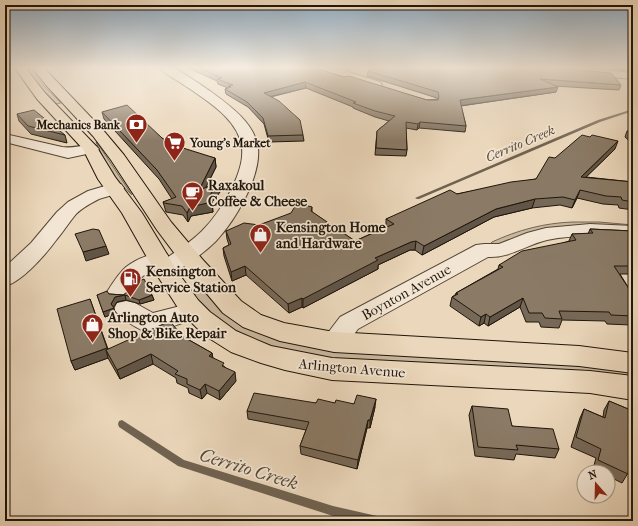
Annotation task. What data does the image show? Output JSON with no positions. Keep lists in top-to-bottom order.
{
  "streets": {
    "main road": ["Arlington Avenue"],
    "street": ["Boynton Avenue"]
  },
  "crossings": [
    ["Boynton Avenue", "Arlington Avenue"]
  ],
  "water": ["Cerrito Creek"],
  "places": {
    "bank": ["Mechanics Bank"],
    "supermarket": ["Young's Market"],
    "cafe": ["Raxakoul Coffee & Cheese"],
    "shop": ["Kensington Home and Hardware", "Arlington Auto Shop & Bike Repair"],
    "fuel station": ["Kensington Service Station"]
  },
  "north": "top"
}
